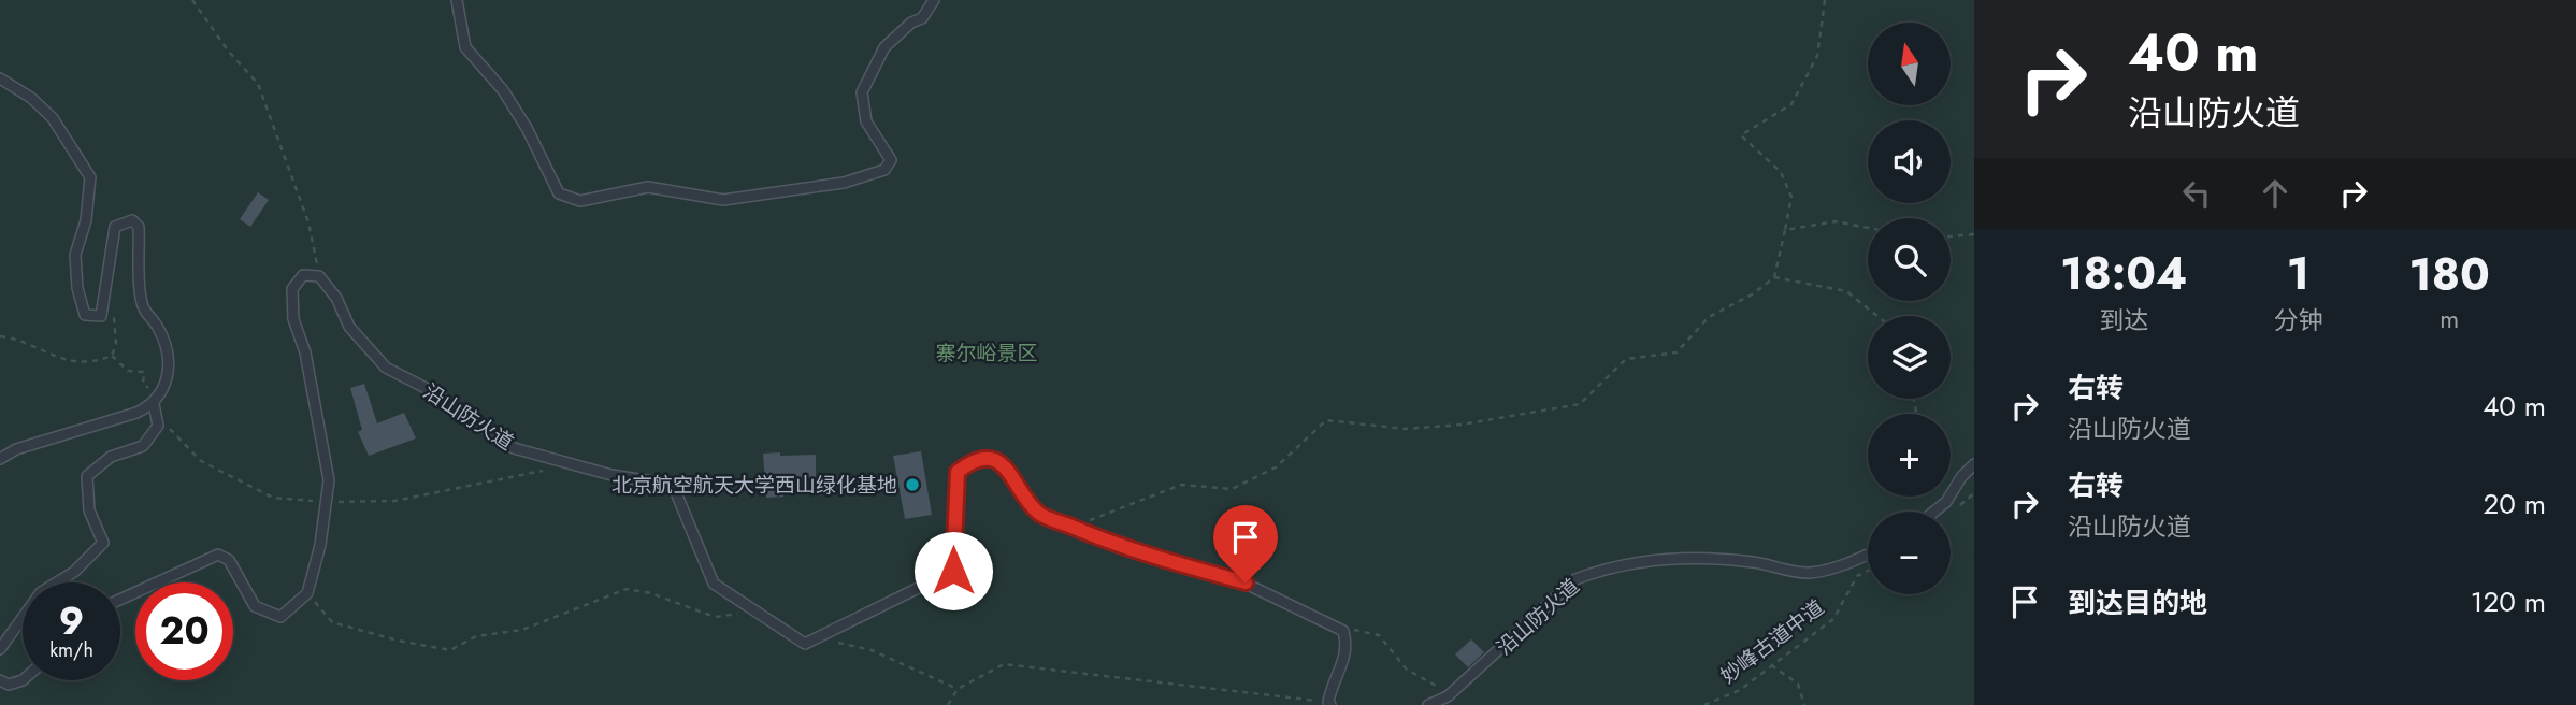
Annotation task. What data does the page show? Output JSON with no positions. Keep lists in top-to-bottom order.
{
  "streets": {
    "lane": ["沿山防火道"],
    "path": ["妙峰古道中道"]
  },
  "parks": ["寨尔峪景区"],
  "places": ["北京航空航天大学西山绿化基地"],
  "north": "top",
  "page": {
    "turn": ["40 m", "沿山防火道"],
    "map_buttons": ["+", "−"],
    "eta": [
      "18:04",
      "到达",
      "1",
      "分钟",
      "180",
      "m"
    ],
    "list": [
      {
        "name": "右转",
        "note": "沿山防火道",
        "value": "40 m"
      },
      {
        "name": "右转",
        "note": "沿山防火道",
        "value": "20 m"
      },
      {
        "name": "到达目的地",
        "value": "120 m"
      }
    ],
    "speed": "9 km/h",
    "limit": "20"
  }
}
